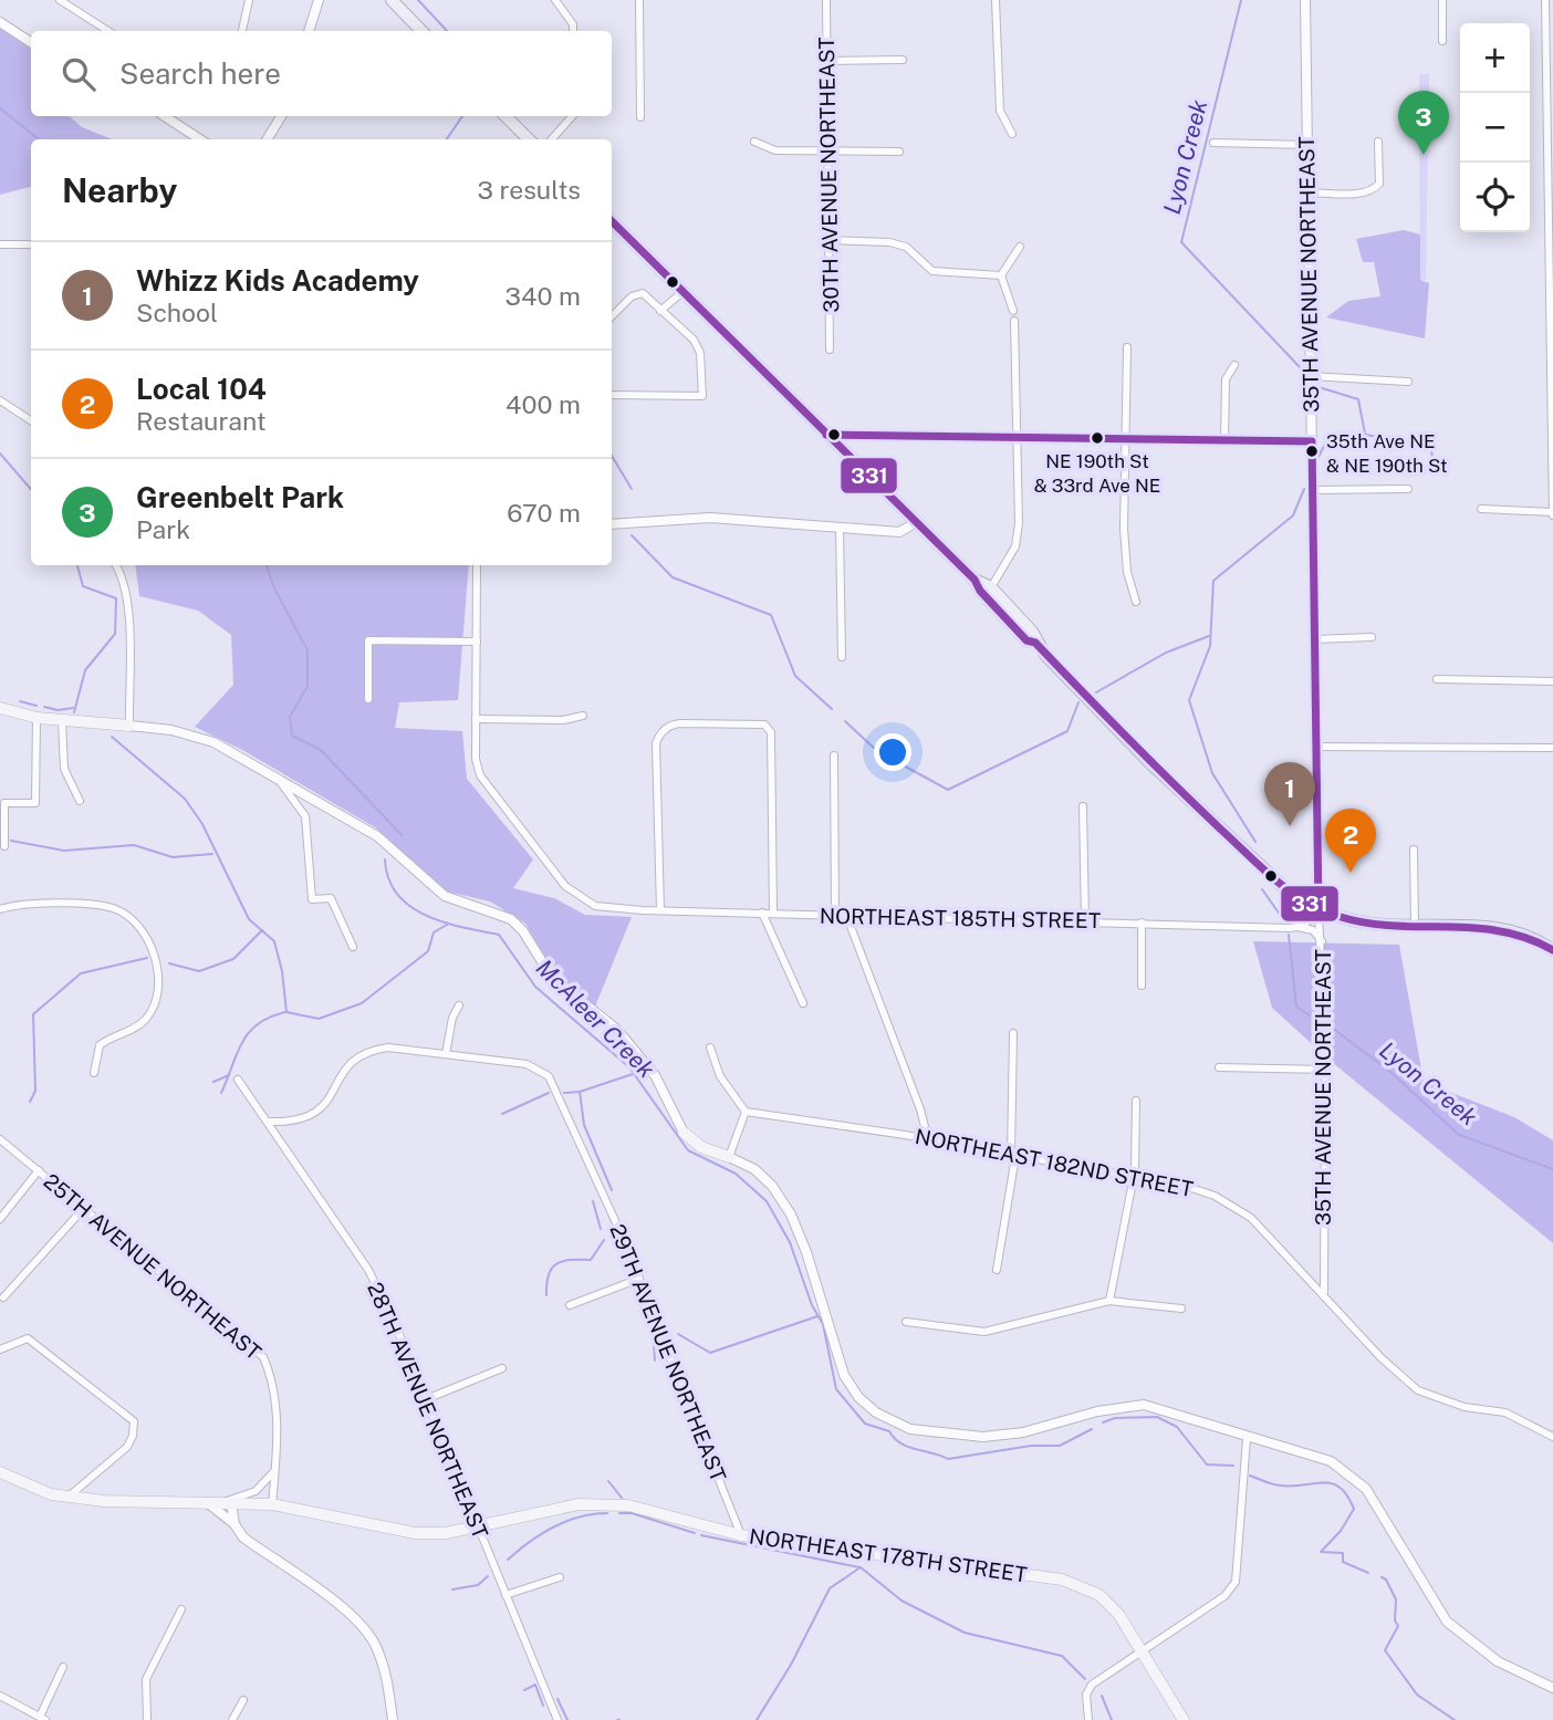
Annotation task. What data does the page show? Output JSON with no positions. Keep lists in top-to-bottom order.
{
  "streets": {
    "main road": ["NORTHEAST 178TH STREET"],
    "street": [
      "30TH AVENUE NORTHEAST",
      "35TH AVENUE NORTHEAST",
      "NORTHEAST 185TH STREET",
      "NORTHEAST 182ND STREET",
      "25TH AVENUE NORTHEAST",
      "29TH AVENUE NORTHEAST",
      "28TH AVENUE NORTHEAST"
    ]
  },
  "crossings": [
    ["35TH AVENUE NORTHEAST", "NORTHEAST 182ND STREET"],
    ["25TH AVENUE NORTHEAST", "NORTHEAST 178TH STREET"],
    ["29TH AVENUE NORTHEAST", "NORTHEAST 178TH STREET"],
    ["28TH AVENUE NORTHEAST", "NORTHEAST 178TH STREET"]
  ],
  "water": ["Lyon Creek", "McAleer Creek"],
  "places": ["NE 190th St & 33rd Ave NE", "35th Ave NE & NE 190th St"],
  "lines": ["transit line 331"],
  "page": {
    "map_buttons": ["+", "−"],
    "search": "Search here",
    "pins": ["3", "1", "2"],
    "heading": ["Nearby", "3 results"],
    "list": [
      {
        "mark": "1",
        "name": "Whizz Kids Academy",
        "note": "School",
        "value": "340 m"
      },
      {
        "mark": "2",
        "name": "Local 104",
        "note": "Restaurant",
        "value": "400 m"
      },
      {
        "mark": "3",
        "name": "Greenbelt Park",
        "note": "Park",
        "value": "670 m"
      }
    ]
  }
}
